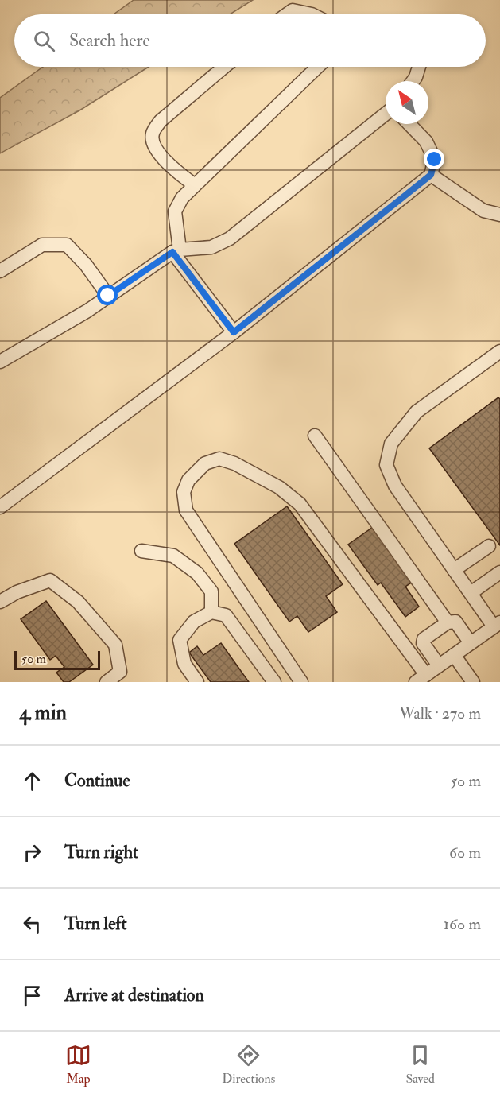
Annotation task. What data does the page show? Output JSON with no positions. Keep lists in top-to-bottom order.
{
  "scale_bar": "50 m",
  "north": "top left",
  "page": {
    "search": "Search here",
    "scale": "50 m",
    "heading": ["4 min", "Walk · 270 m"],
    "list": [
      ["Continue", "50 m"],
      ["Turn right", "60 m"],
      ["Turn left", "160 m"],
      "Arrive at destination"
    ],
    "nav": ["Map", "Directions", "Saved"]
  }
}
